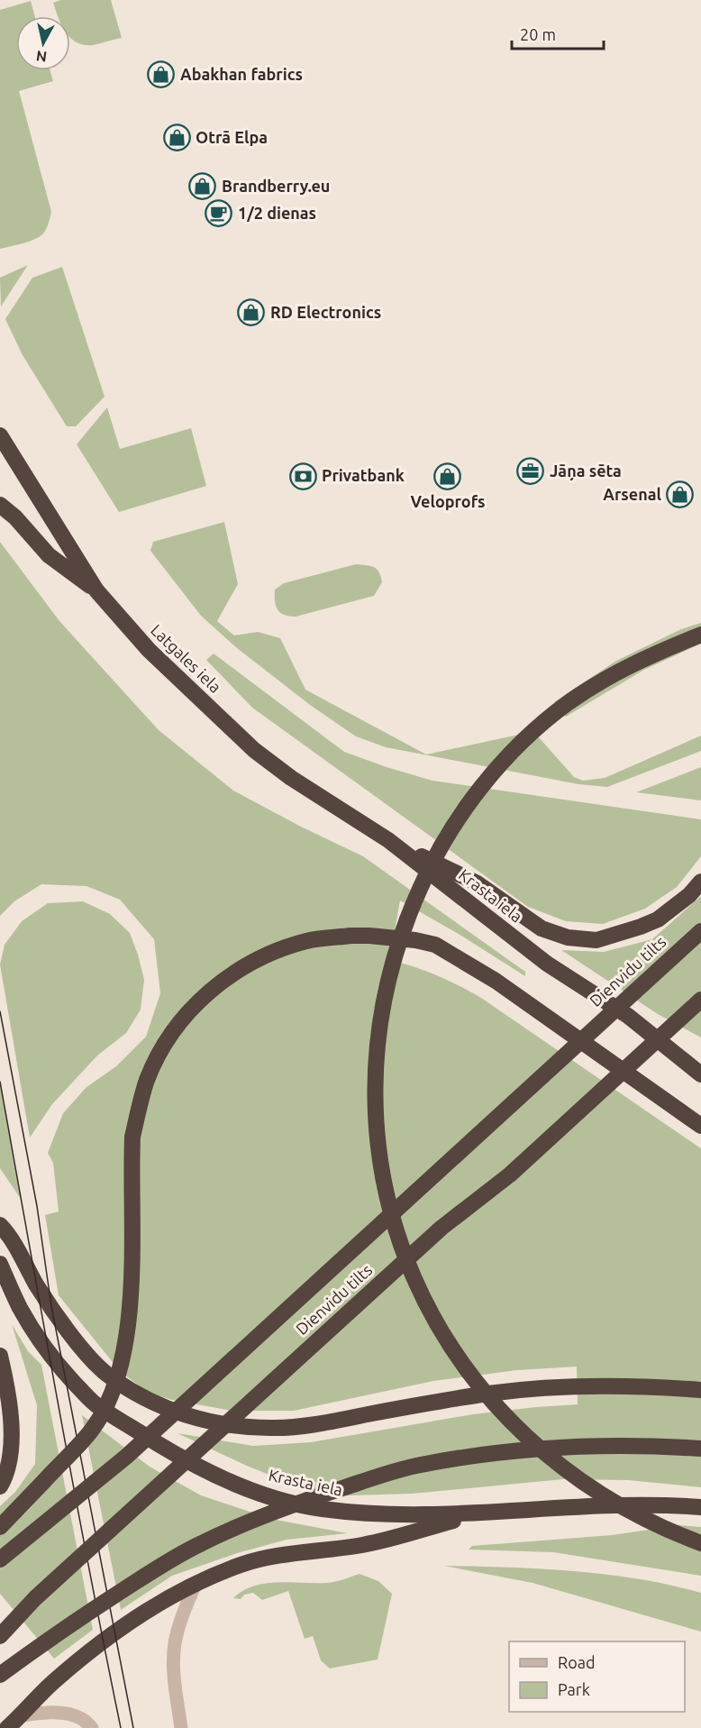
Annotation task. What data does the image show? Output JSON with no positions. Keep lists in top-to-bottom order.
{
  "streets": {
    "highway": ["Latgales iela", "Krasta iela", "Dienvidu tilts"]
  },
  "crossings": [
    ["Latgales iela", "Krasta iela"]
  ],
  "places": {
    "shop": [
      "Abakhan fabrics",
      "Otrā Elpa",
      "Brandberry.eu",
      "RD Electronics",
      "Veloprofs",
      "Arsenal"
    ],
    "cafe": ["1/2 dienas"],
    "office": ["Jāņa sēta"],
    "bank": ["Privatbank"]
  },
  "legend": ["Road", "Park"],
  "scale_bar": "20 m",
  "north": "bottom"
}
